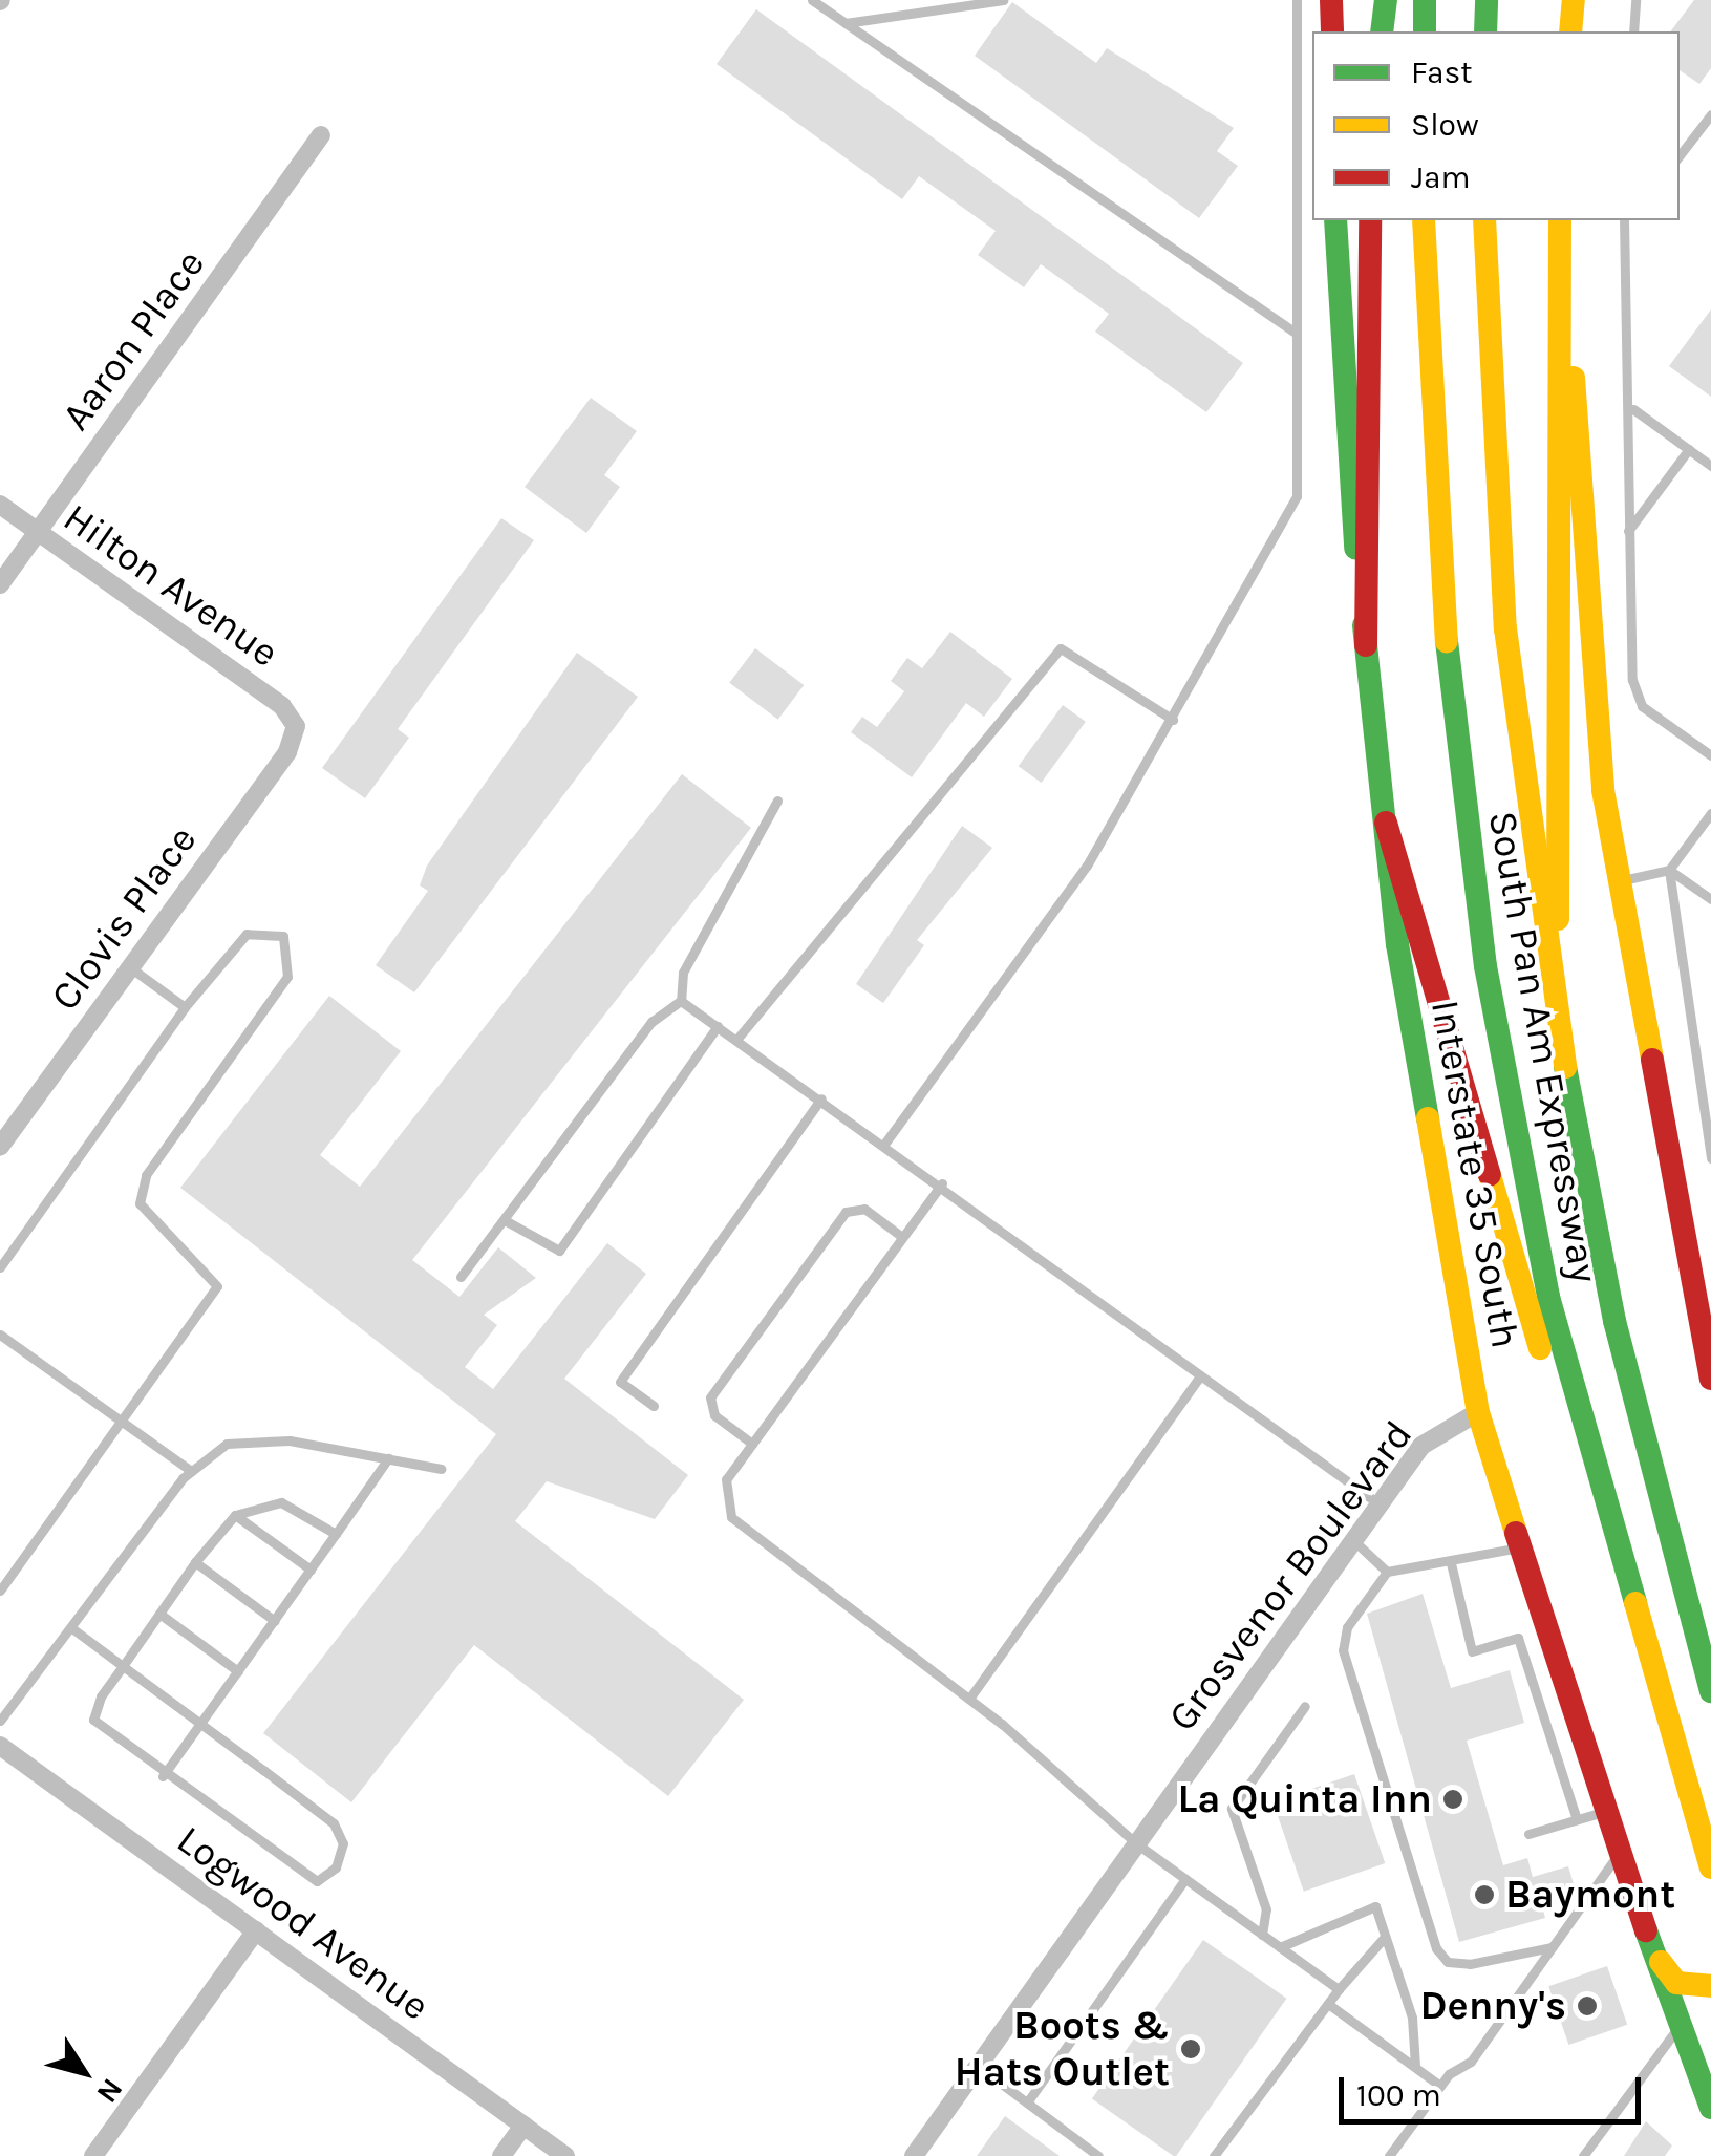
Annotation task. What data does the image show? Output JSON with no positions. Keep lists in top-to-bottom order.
{
  "streets": {
    "main road": ["South Pan Am Expressway", "Interstate 35 South"],
    "street": [
      "Aaron Place",
      "Hilton Avenue",
      "Clovis Place",
      "Grosvenor Boulevard",
      "Logwood Avenue"
    ]
  },
  "crossings": [
    ["Aaron Place", "Hilton Avenue"],
    ["Hilton Avenue", "Clovis Place"],
    ["Interstate 35 South", "Grosvenor Boulevard"]
  ],
  "places": [
    "La Quinta Inn",
    "Baymont",
    "Denny's",
    "Boots & Hats Outlet"
  ],
  "legend": ["Fast", "Slow", "Jam"],
  "scale_bar": "100 m",
  "north": "bottom right"
}
